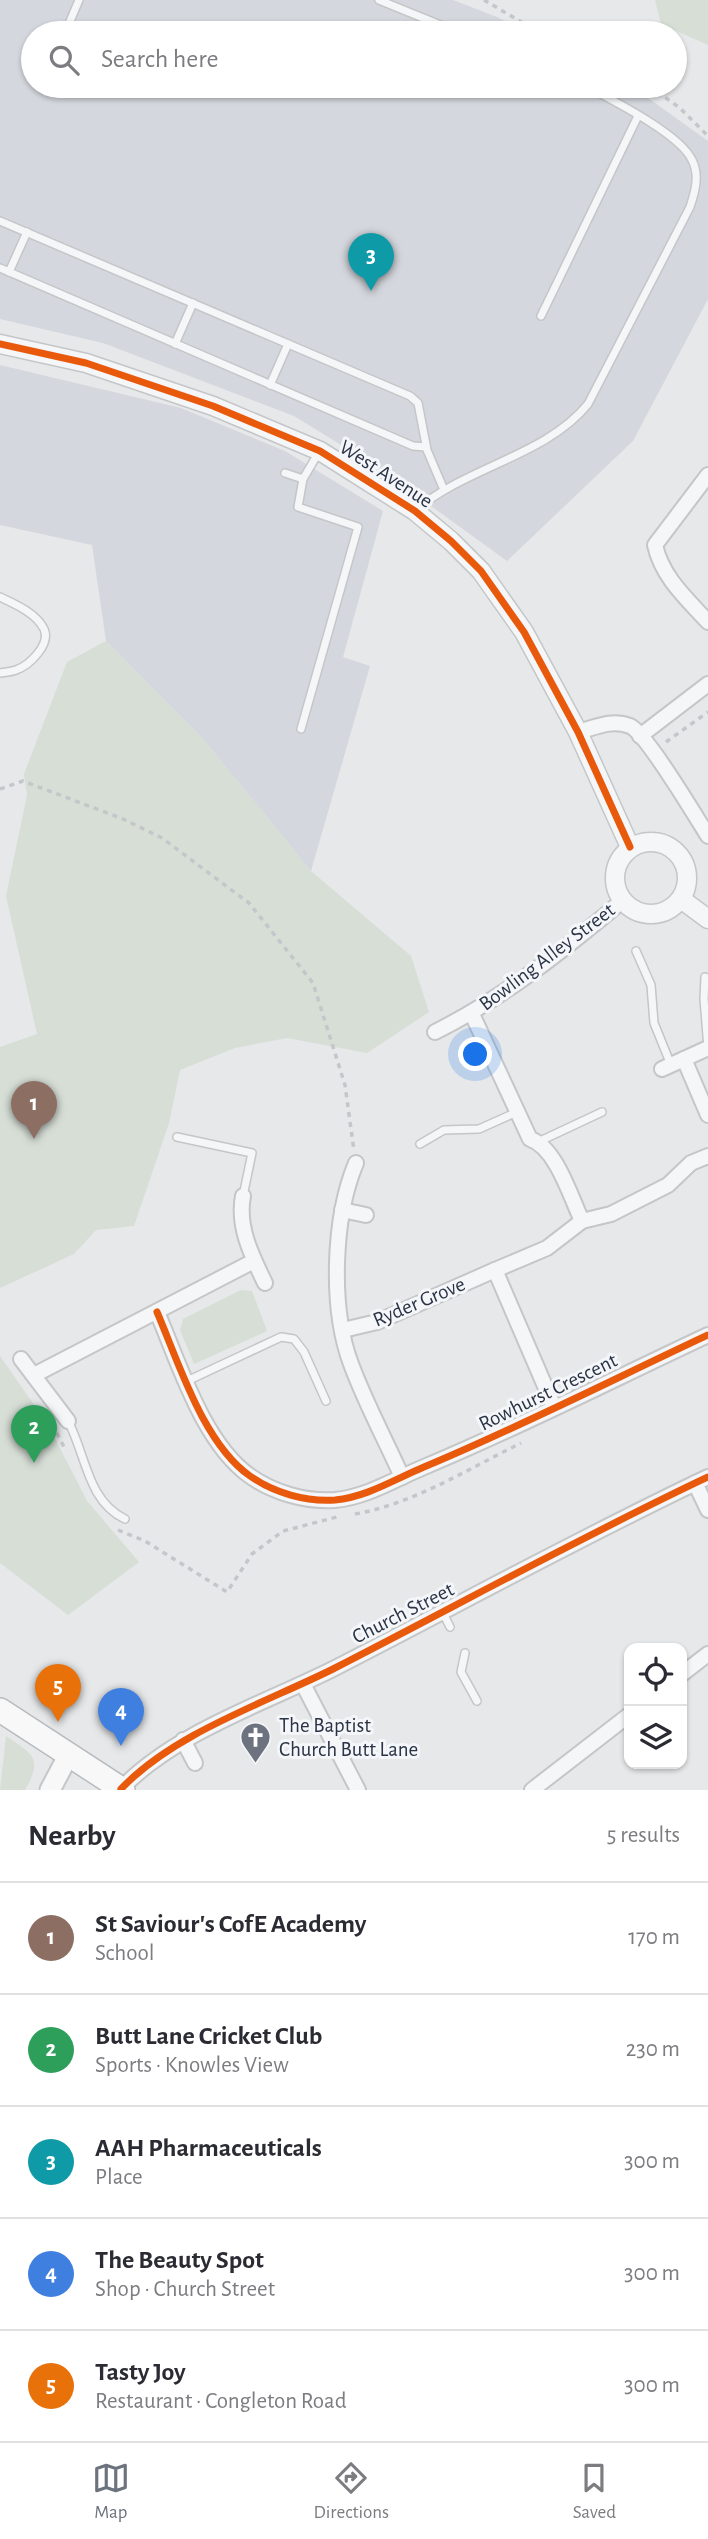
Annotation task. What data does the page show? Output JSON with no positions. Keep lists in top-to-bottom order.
{
  "streets": {
    "street": [
      "West Avenue",
      "Bowling Alley Street",
      "Ryder Grove",
      "Rowhurst Crescent",
      "Church Street"
    ]
  },
  "crossings": [
    ["West Avenue", "Bowling Alley Street"],
    ["Ryder Grove", "Rowhurst Crescent"]
  ],
  "places": {
    "church": ["The Baptist Church Butt Lane"]
  },
  "page": {
    "search": "Search here",
    "pins": [
      "3",
      "1",
      "2",
      "5",
      "4"
    ],
    "heading": ["Nearby", "5 results"],
    "list": [
      {
        "mark": "1",
        "name": "St Saviour's CofE Academy",
        "note": "School",
        "value": "170 m"
      },
      {
        "mark": "2",
        "name": "Butt Lane Cricket Club",
        "note": "Sports · Knowles View",
        "value": "230 m"
      },
      {
        "mark": "3",
        "name": "AAH Pharmaceuticals",
        "note": "Place",
        "value": "300 m"
      },
      {
        "mark": "4",
        "name": "The Beauty Spot",
        "note": "Shop · Church Street",
        "value": "300 m"
      },
      {
        "mark": "5",
        "name": "Tasty Joy",
        "note": "Restaurant · Congleton Road",
        "value": "300 m"
      }
    ],
    "nav": ["Map", "Directions", "Saved"]
  }
}
